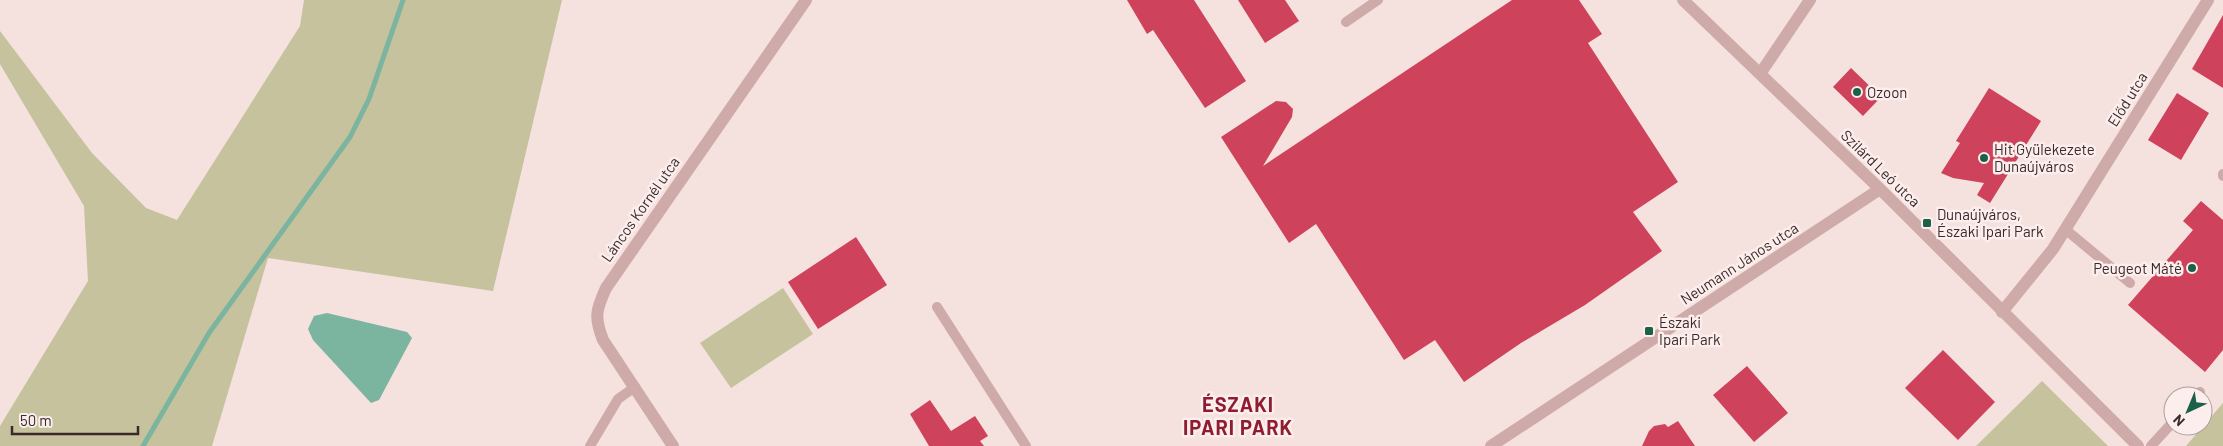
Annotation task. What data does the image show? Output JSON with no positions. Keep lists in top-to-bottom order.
{
  "streets": {
    "street": [
      "Előd utca",
      "Szilárd Leó utca",
      "Láncos Kornél utca",
      "Neumann János utca"
    ]
  },
  "crossings": [
    ["Előd utca", "Szilárd Leó utca"],
    ["Szilárd Leó utca", "Neumann János utca"]
  ],
  "districts": ["ÉSZAKI IPARI PARK"],
  "places": {
    "other": ["Ozoon", "Hit Gyülekezete Dunaújváros", "Peugeot Máté"],
    "transit": ["Dunaújváros, Északi Ipari Park", "Északi Ipari Park"]
  },
  "scale_bar": "50 m",
  "north": "bottom left"
}
